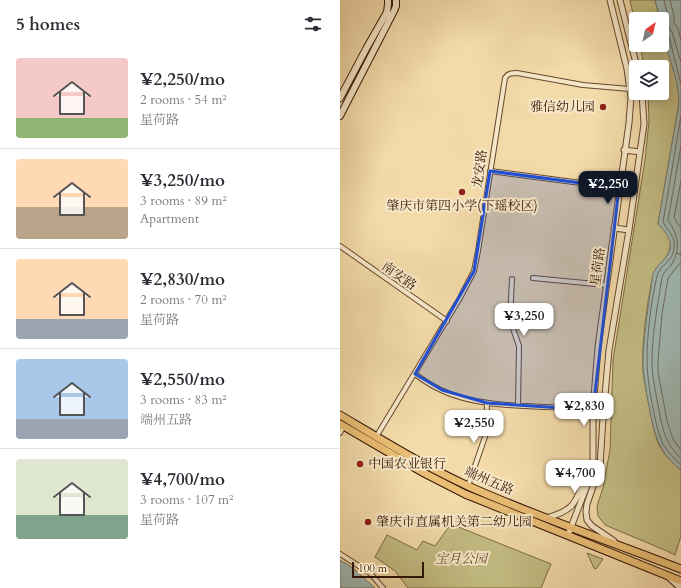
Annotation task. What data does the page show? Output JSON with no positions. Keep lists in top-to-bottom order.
{
  "streets": {
    "main road": ["端州五路"],
    "street": ["龙安路", "星荷路", "南安路"]
  },
  "crossings": [
    ["龙安路", "南安路"],
    ["龙安路", "端州五路"],
    ["星荷路", "端州五路"]
  ],
  "parks": ["宝月公园"],
  "places": [
    "雅信幼儿园",
    "肇庆市第四小学(下瑶校区)",
    "中国农业银行",
    "肇庆市直属机关第二幼儿园"
  ],
  "scale_bar": "100 m",
  "north": "top right",
  "page": {
    "heading": "5 homes",
    "list": [
      {
        "name": "¥2,250/mo",
        "note": "2 rooms · 54 m² · 星荷路"
      },
      {
        "name": "¥3,250/mo",
        "note": "3 rooms · 89 m² · Apartment"
      },
      {
        "name": "¥2,830/mo",
        "note": "2 rooms · 70 m² · 星荷路"
      },
      {
        "name": "¥2,550/mo",
        "note": "3 rooms · 83 m² · 端州五路"
      },
      {
        "name": "¥4,700/mo",
        "note": "3 rooms · 107 m² · 星荷路"
      }
    ],
    "price": [
      "¥2,250",
      "¥3,250",
      "¥2,830",
      "¥2,550",
      "¥4,700"
    ],
    "scale": "100 m"
  }
}
